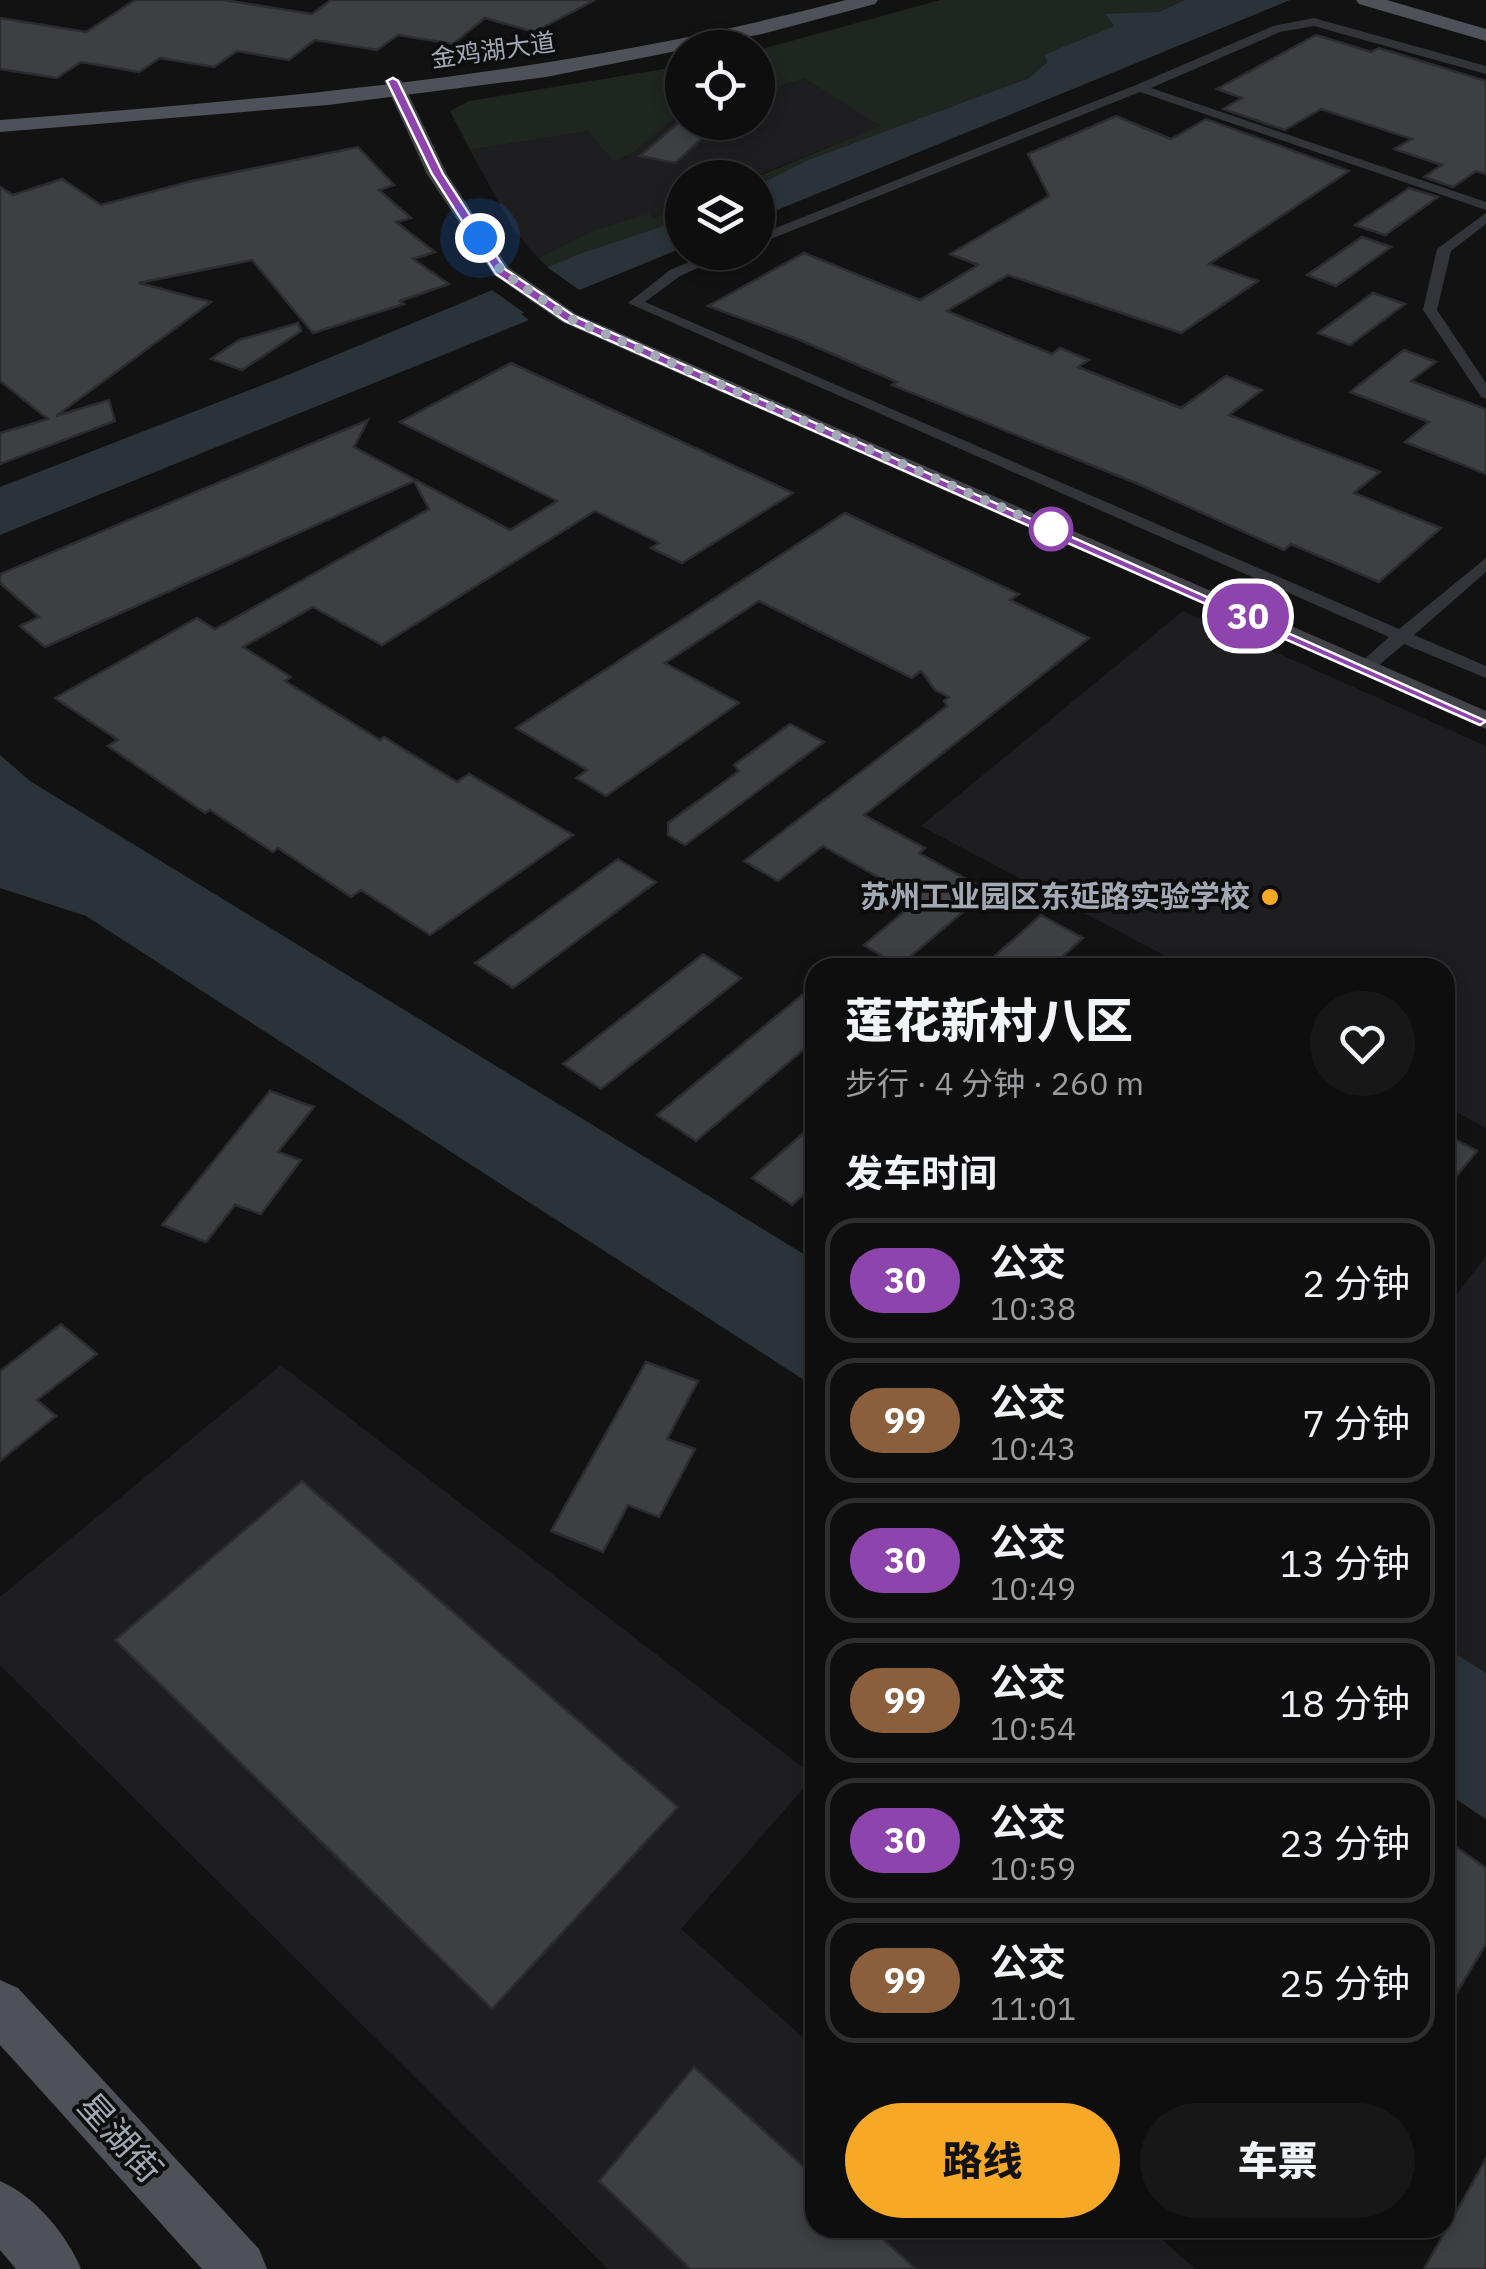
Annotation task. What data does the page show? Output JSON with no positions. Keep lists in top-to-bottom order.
{
  "streets": {
    "main road": ["金鸡湖大道", "星湖街"]
  },
  "places": ["苏州工业园区东延路实验学校"],
  "lines": ["bus line 30"],
  "page": {
    "on_map": "30",
    "heading": [
      ["莲花新村八区", "步行 · 4 分钟 · 260 m"],
      "发车时间"
    ],
    "list": [
      {
        "mark": "30",
        "name": "公交",
        "note": "10:38",
        "value": "2 分钟"
      },
      {
        "mark": "99",
        "name": "公交",
        "note": "10:43",
        "value": "7 分钟"
      },
      {
        "mark": "30",
        "name": "公交",
        "note": "10:49",
        "value": "13 分钟"
      },
      {
        "mark": "99",
        "name": "公交",
        "note": "10:54",
        "value": "18 分钟"
      },
      {
        "mark": "30",
        "name": "公交",
        "note": "10:59",
        "value": "23 分钟"
      },
      {
        "mark": "99",
        "name": "公交",
        "note": "11:01",
        "value": "25 分钟"
      }
    ],
    "buttons": ["路线", "车票"]
  }
}
